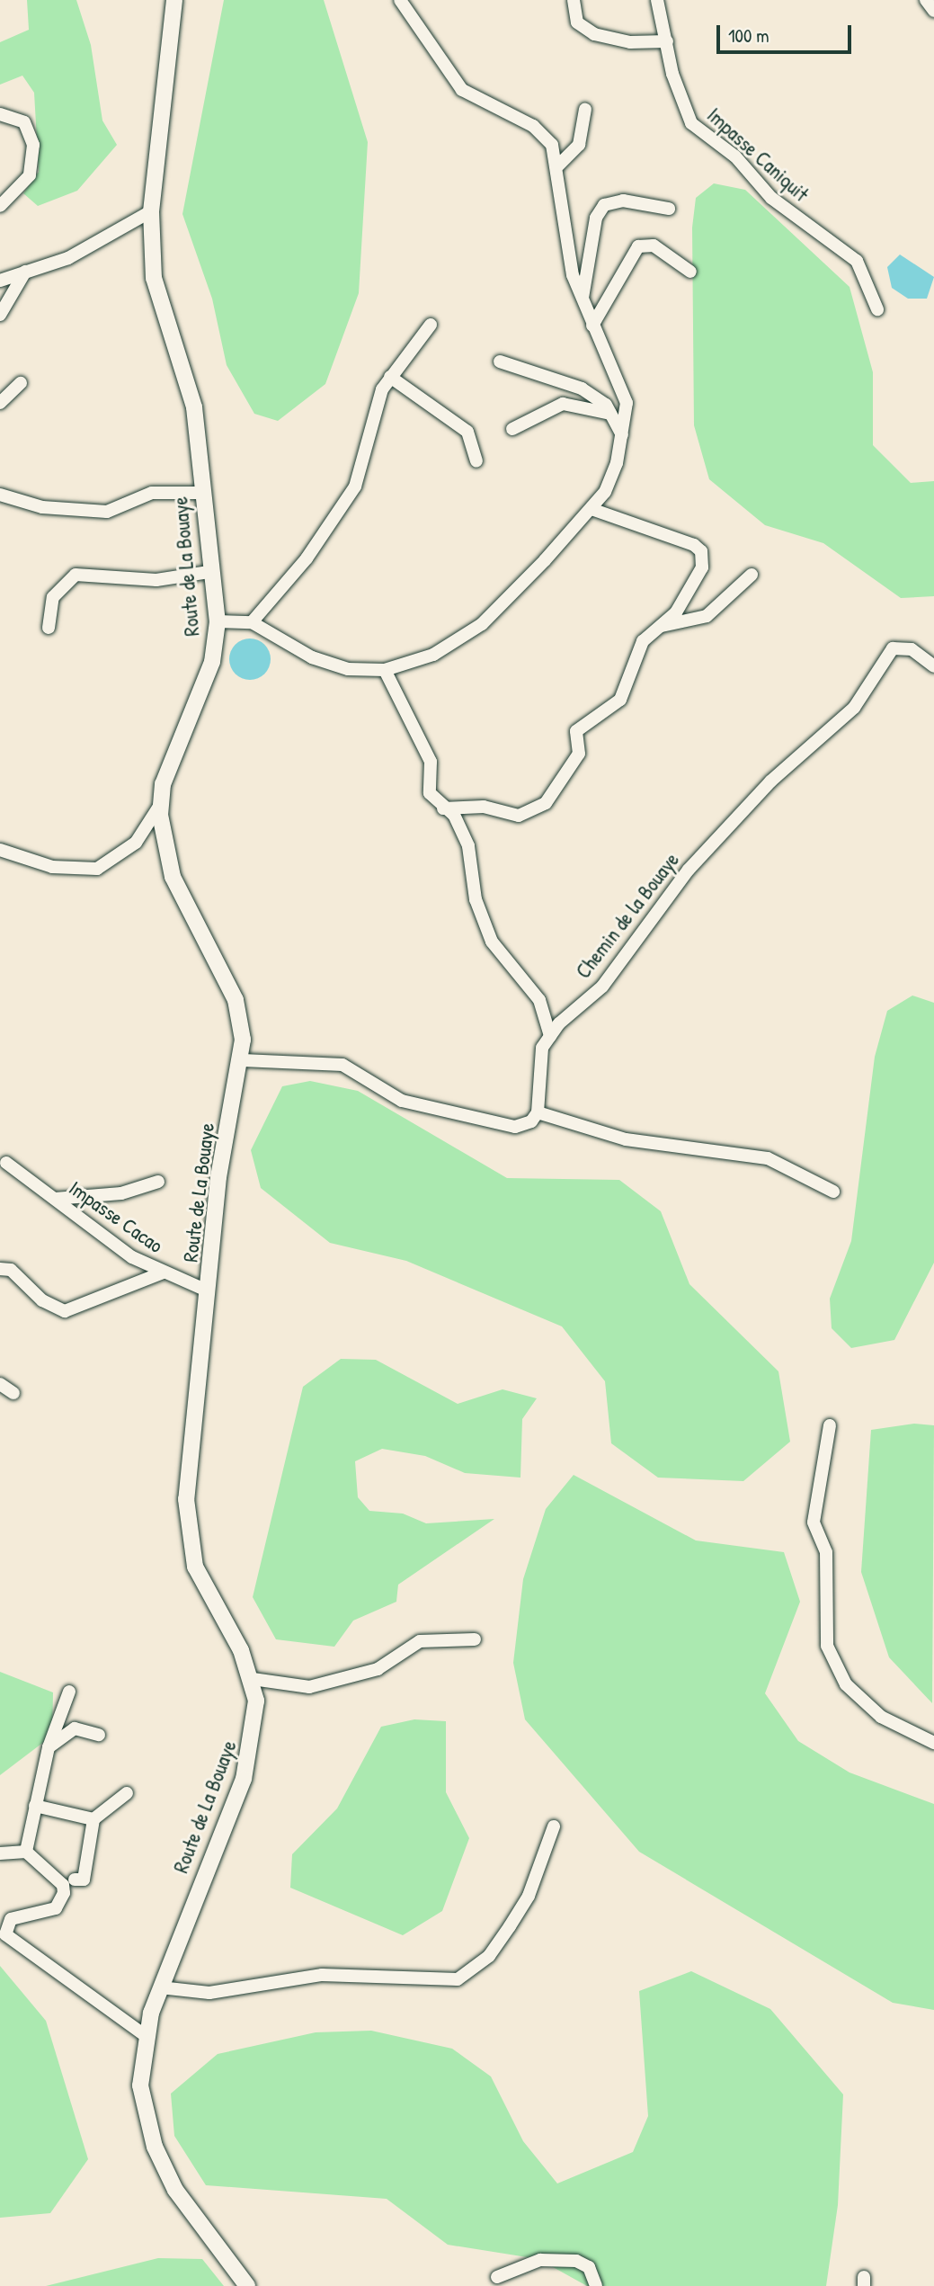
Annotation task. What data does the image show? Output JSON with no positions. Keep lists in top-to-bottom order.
{
  "streets": {
    "main road": ["Route de La Bouaye"],
    "street": ["Impasse Caniquit", "Chemin de la Bouaye", "Impasse Cacao"]
  },
  "crossings": [
    ["Route de La Bouaye", "Impasse Cacao"]
  ],
  "scale_bar": "100 m"
}
